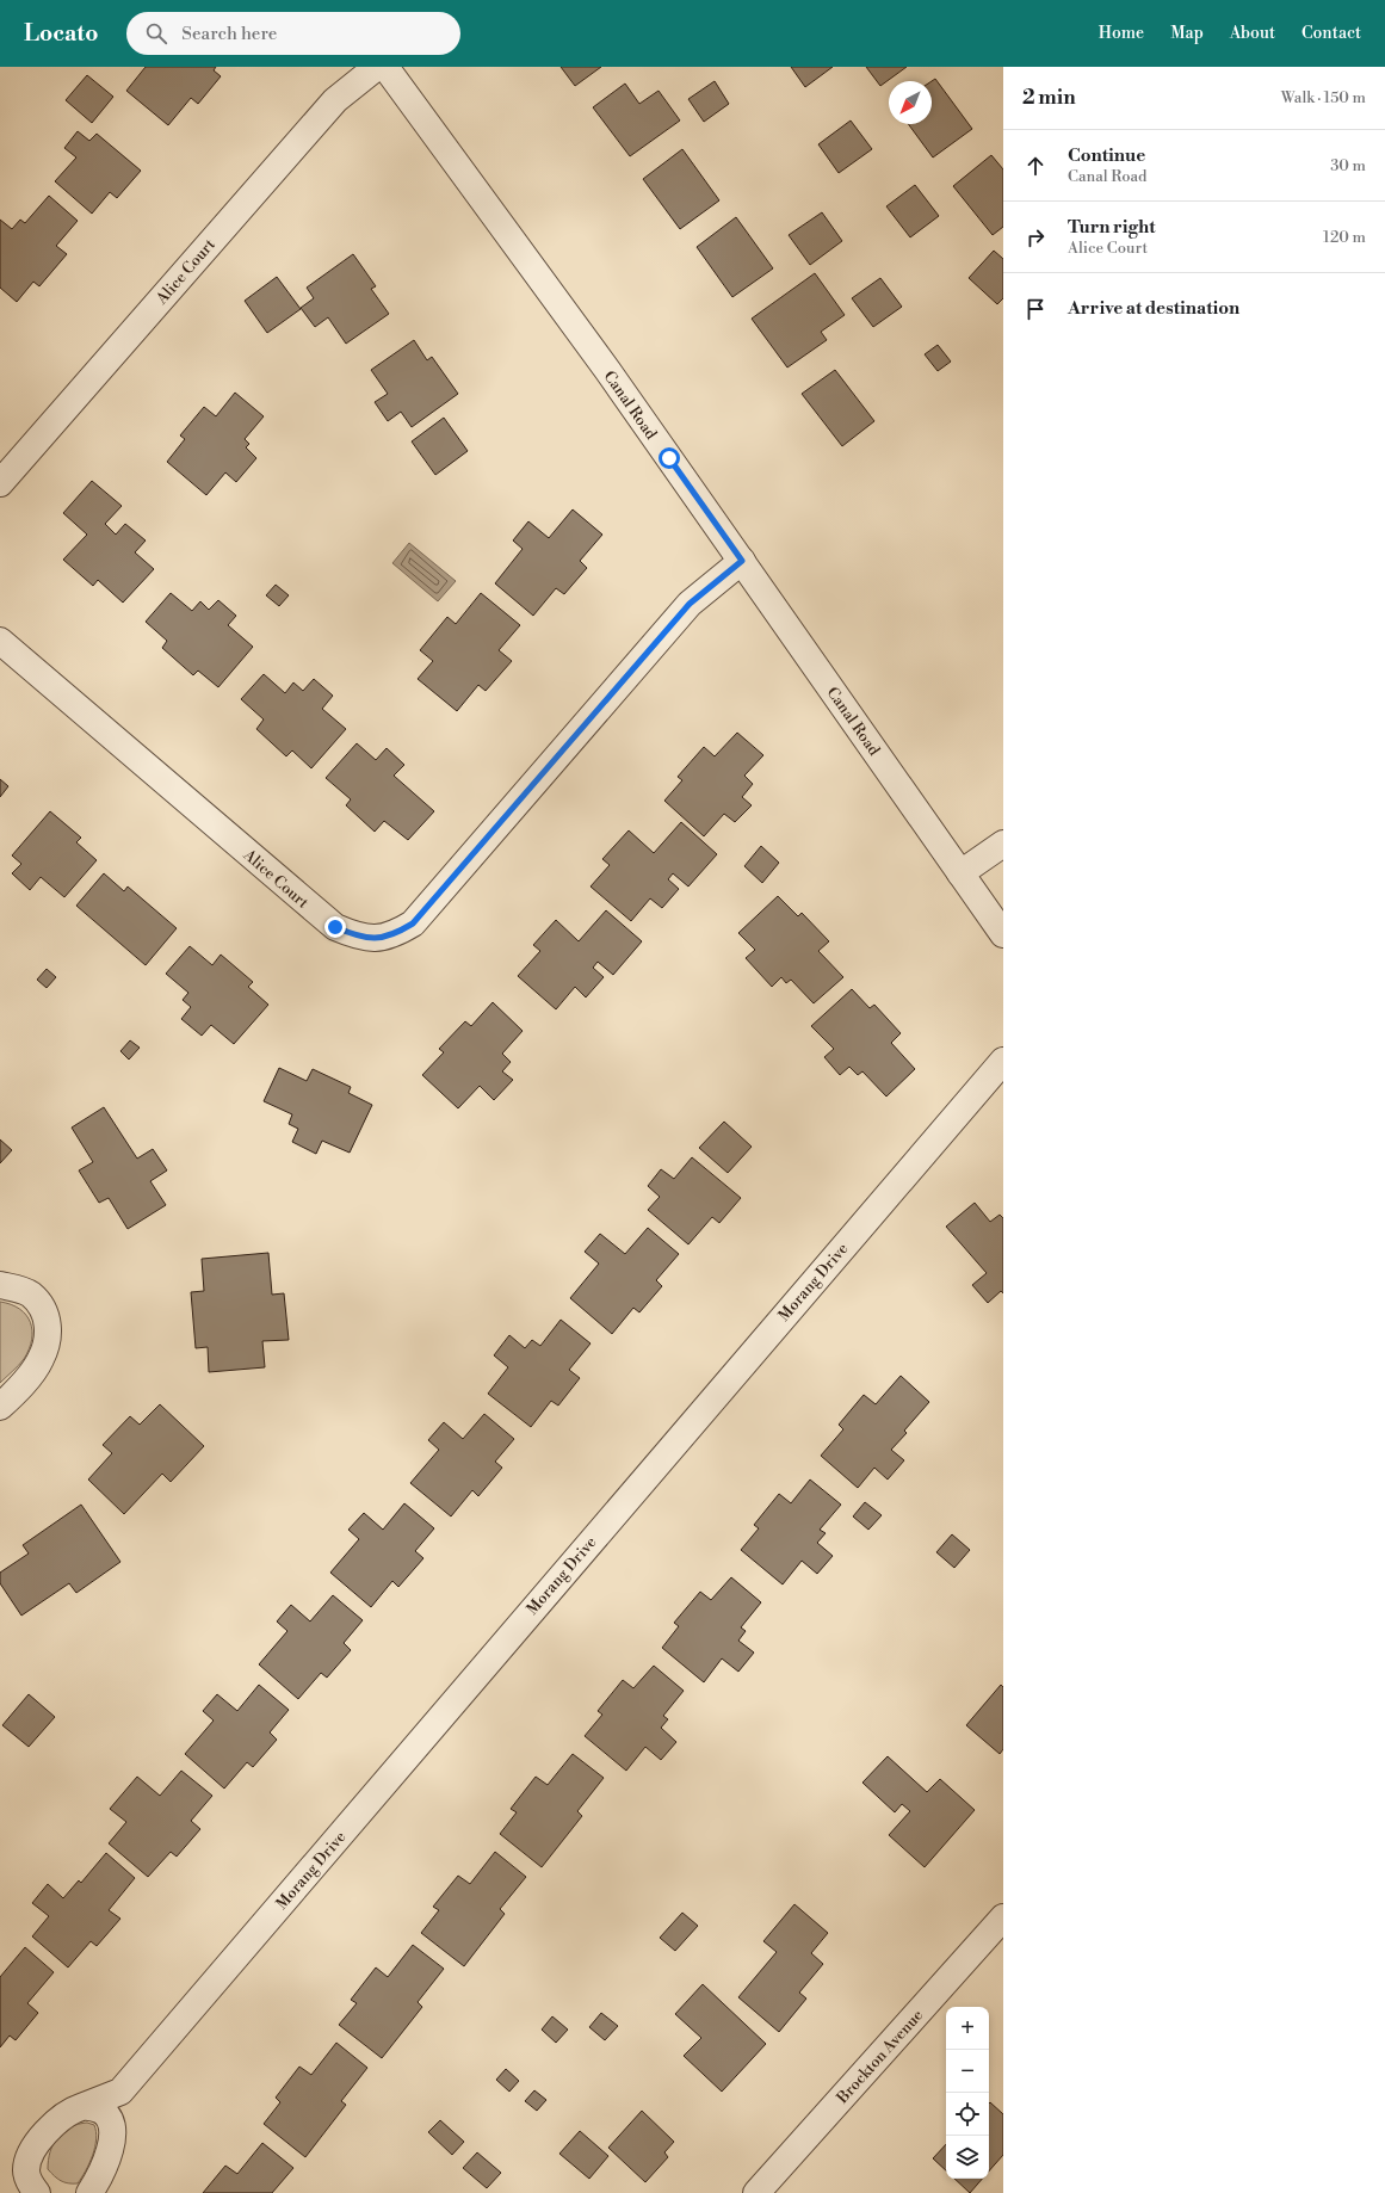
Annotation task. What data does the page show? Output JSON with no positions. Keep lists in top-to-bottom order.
{
  "streets": {
    "street": [
      "Alice Court",
      "Canal Road",
      "Morang Drive",
      "Brockton Avenue"
    ]
  },
  "crossings": [
    ["Alice Court", "Canal Road"]
  ],
  "north": "bottom left",
  "page": {
    "header": "Locato",
    "search": "Search here",
    "nav": [
      "Home",
      "Map",
      "About",
      "Contact"
    ],
    "heading": ["2 min", "Walk · 150 m"],
    "list": [
      ["Continue", "Canal Road", "30 m"],
      ["Turn right", "Alice Court", "120 m"],
      "Arrive at destination"
    ],
    "map_buttons": ["+", "−"]
  }
}
